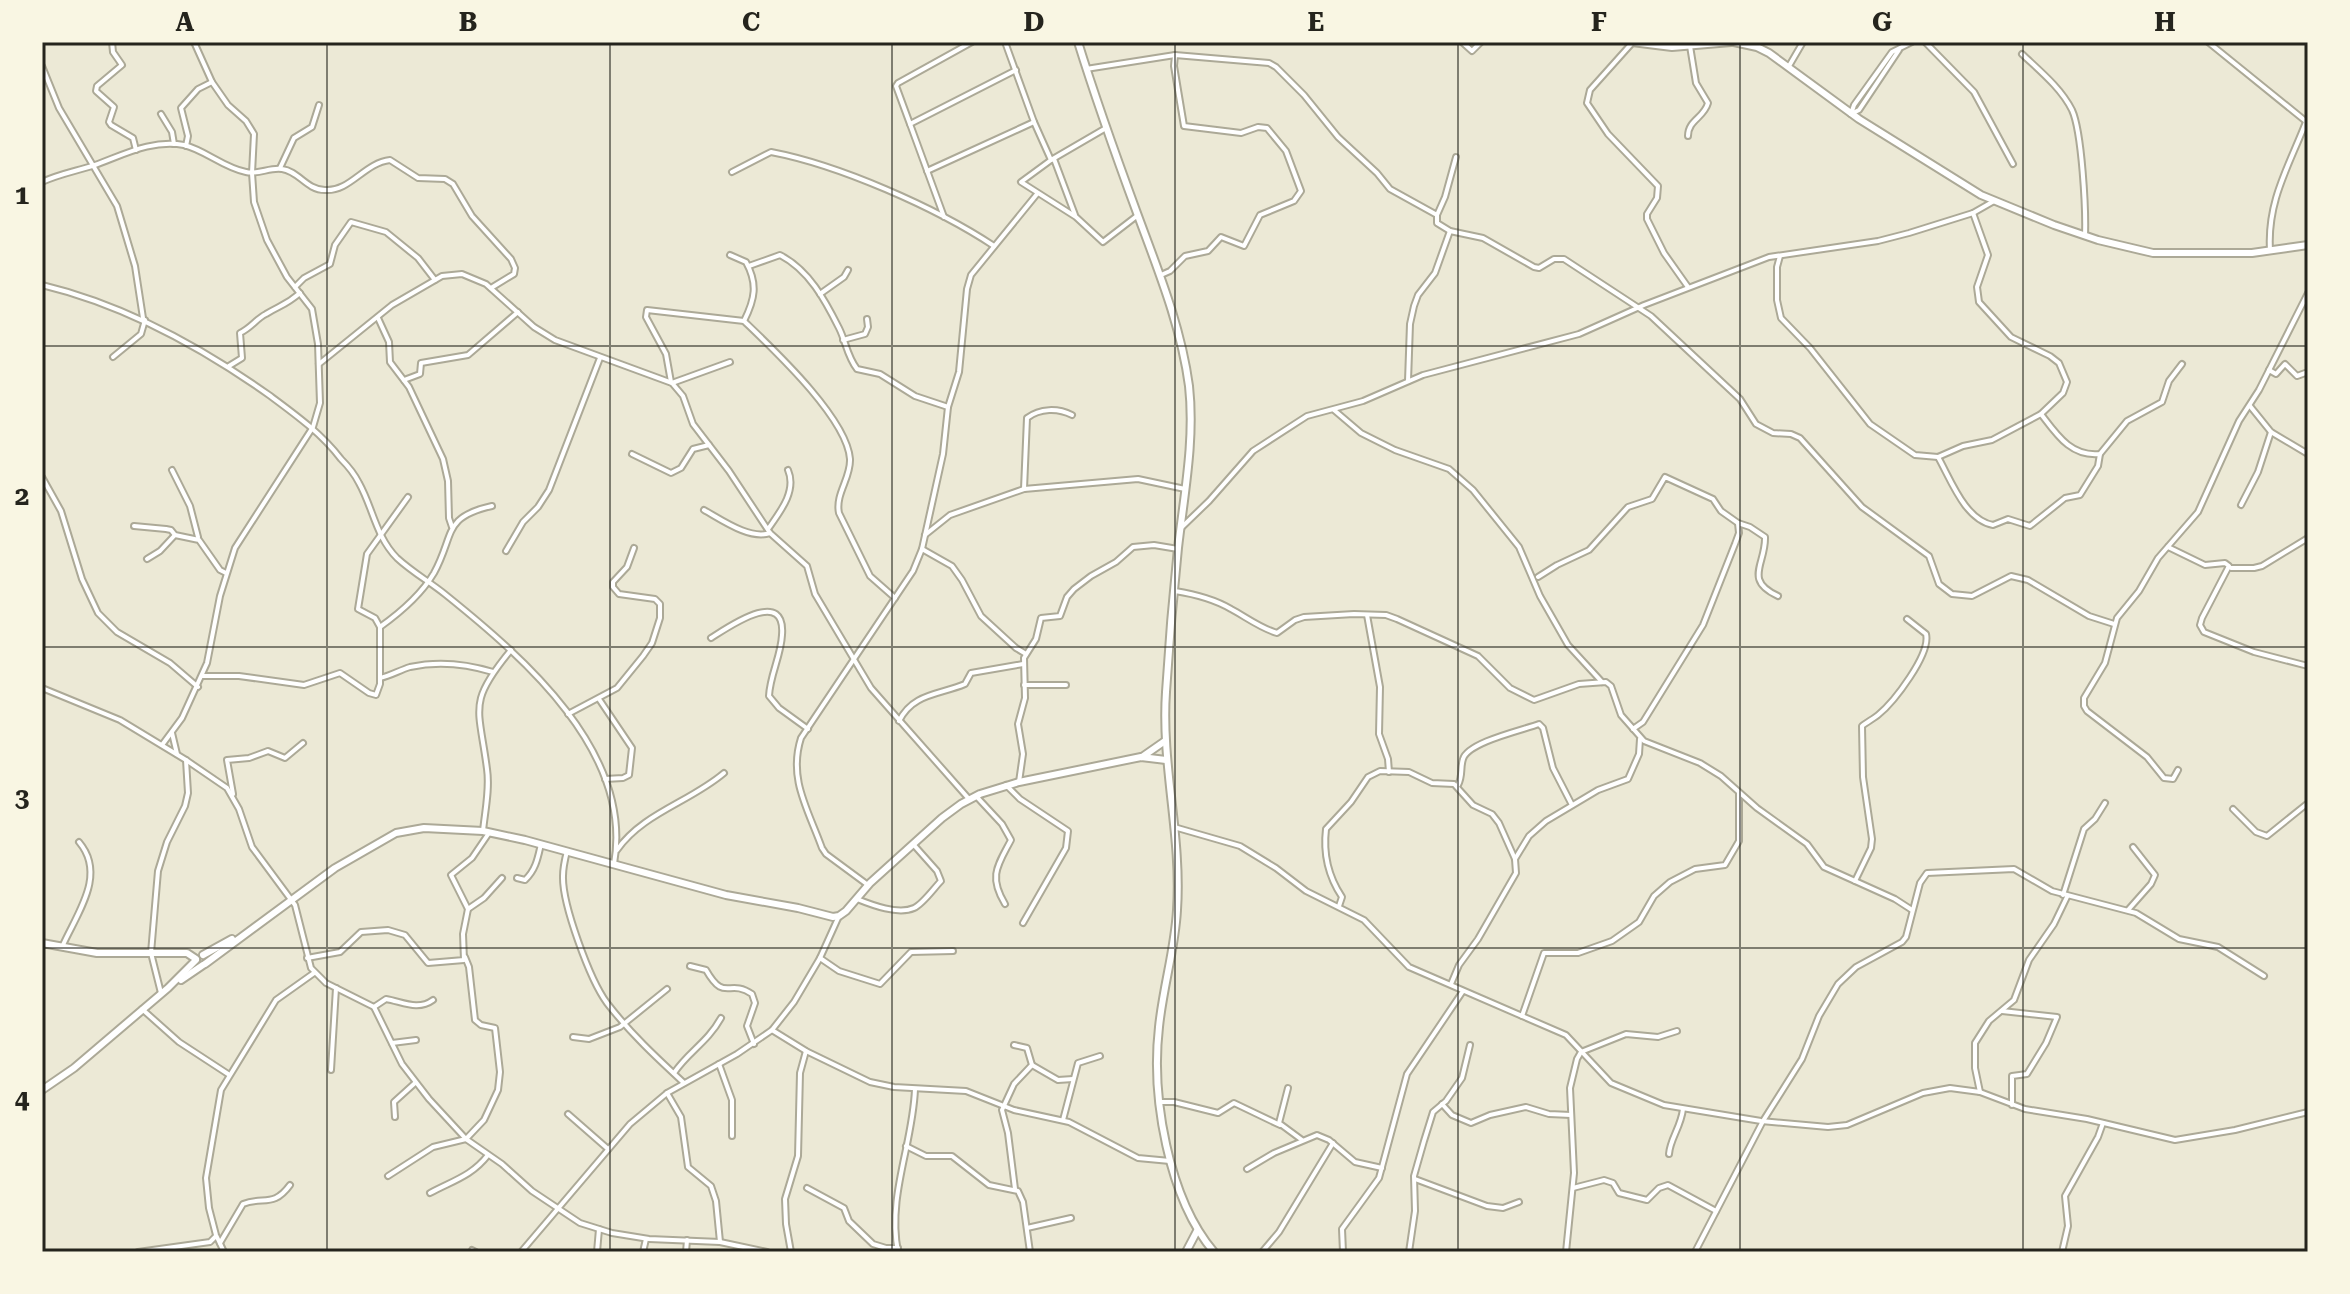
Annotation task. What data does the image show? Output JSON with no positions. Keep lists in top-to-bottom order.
{
  "grid": {
    "columns": [
      "A",
      "B",
      "C",
      "D",
      "E",
      "F",
      "G",
      "H"
    ],
    "rows": [
      "1",
      "2",
      "3",
      "4"
    ]
  }
}
